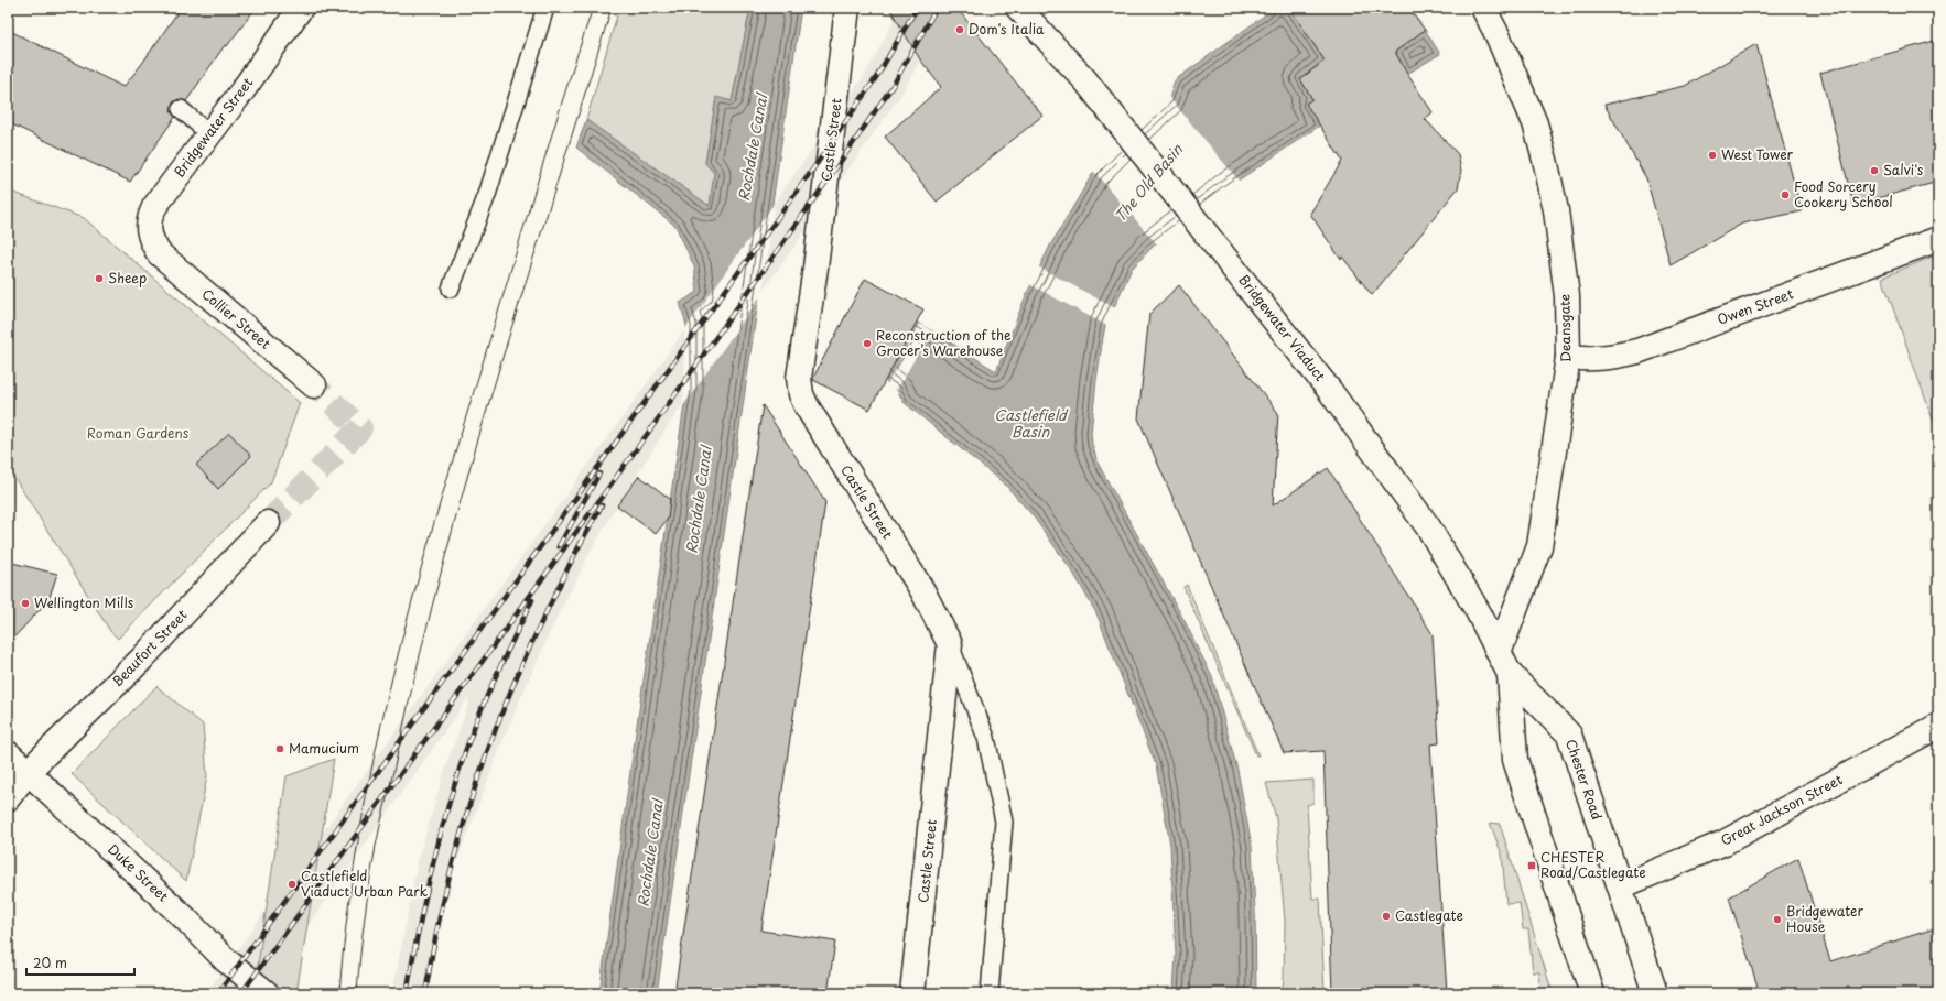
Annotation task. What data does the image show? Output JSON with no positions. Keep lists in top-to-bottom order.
{
  "streets": {
    "street": [
      "Bridgewater Street",
      "Castle Street",
      "Owen Street",
      "Collier Street",
      "Bridgewater Viaduct",
      "Deansgate",
      "Beaufort Street",
      "Chester Road",
      "Great Jackson Street",
      "Duke Street"
    ]
  },
  "crossings": [
    ["Bridgewater Street", "Collier Street"],
    ["Owen Street", "Deansgate"],
    ["Bridgewater Viaduct", "Deansgate"],
    ["Bridgewater Viaduct", "Chester Road"],
    ["Beaufort Street", "Duke Street"],
    ["Chester Road", "Great Jackson Street"]
  ],
  "water": ["Rochdale Canal", "The Old Basin", "Castlefield Basin"],
  "parks": ["Roman Gardens"],
  "places": {
    "other": [
      "Dom's Italia",
      "West Tower",
      "Salvi's",
      "Food Sorcery Cookery School",
      "Sheep",
      "Reconstruction of the Grocer’s Warehouse",
      "Wellington Mills",
      "Mamucium",
      "Castlefield Viaduct Urban Park",
      "Castlegate",
      "Bridgewater House"
    ],
    "transit": ["CHESTER Road/Castlegate"]
  },
  "scale_bar": "20 m"
}
